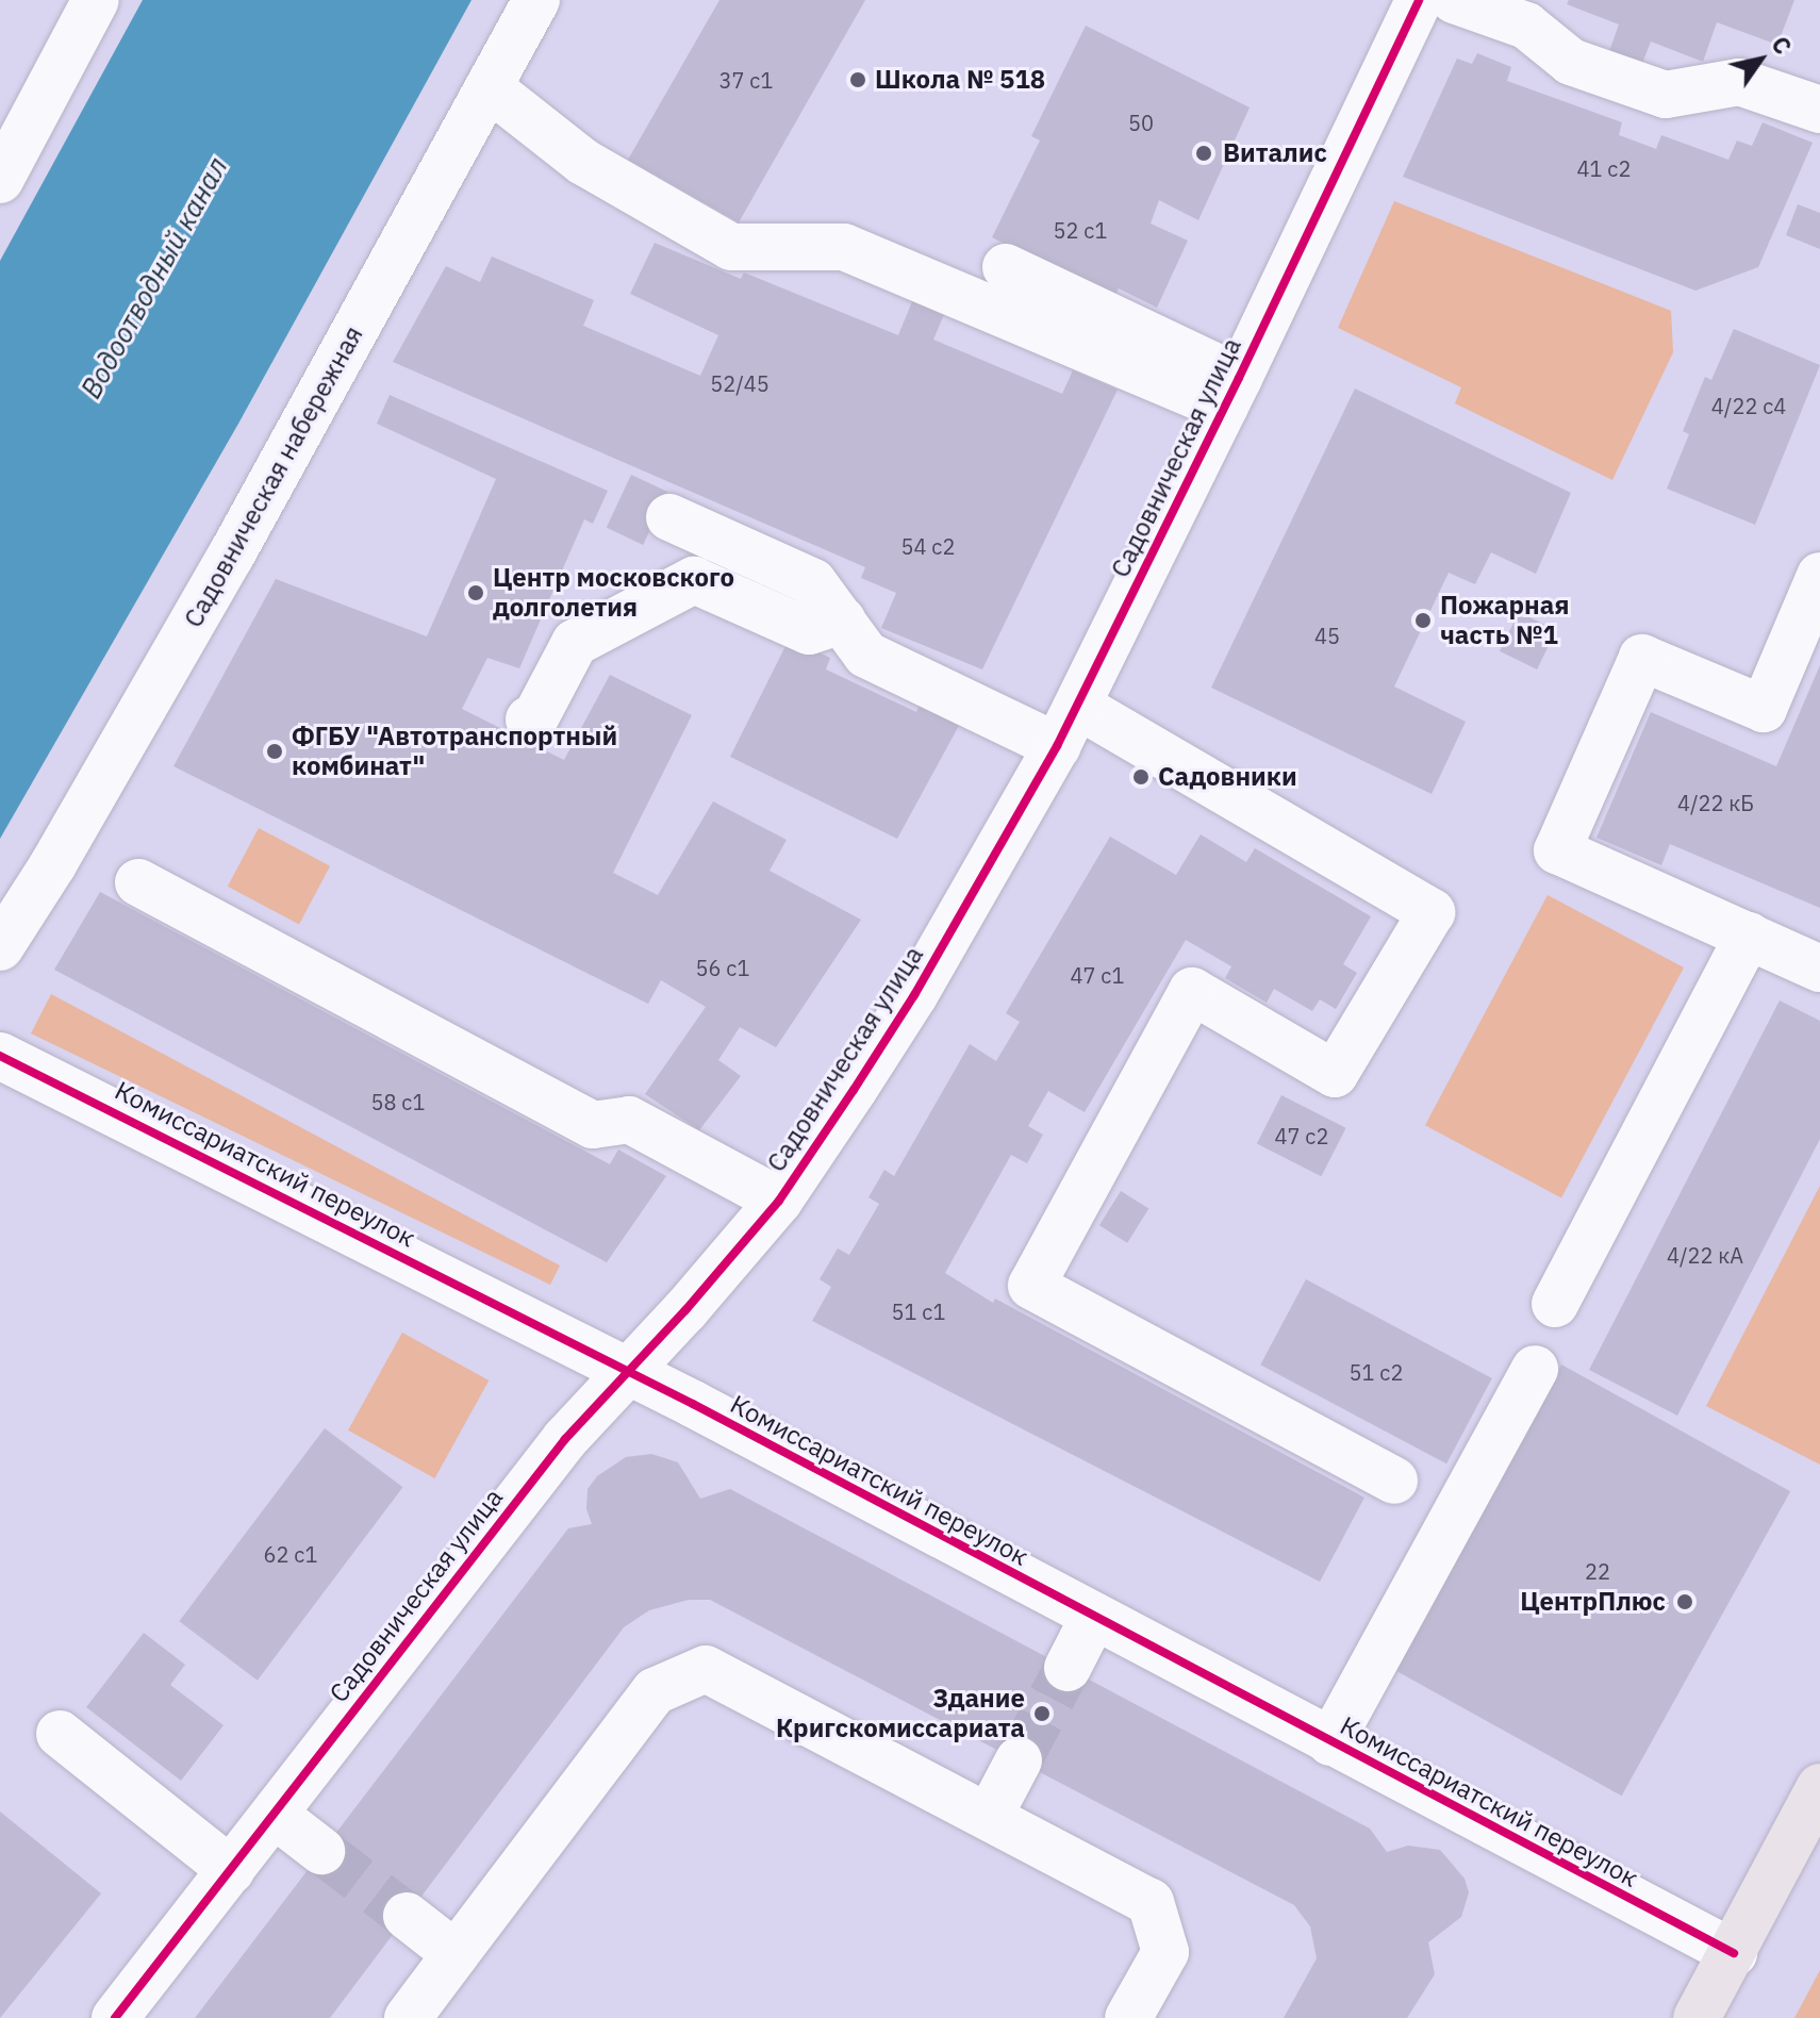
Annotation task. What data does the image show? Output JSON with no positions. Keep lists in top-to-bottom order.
{
  "streets": {
    "street": ["Садовническая улица", "Садовническая набережная", "Комиссариатский переулок"]
  },
  "crossings": [
    ["Садовническая улица", "Комиссариатский переулок"]
  ],
  "water": ["Водоотводный канал"],
  "places": [
    "Школа № 518",
    "Виталис",
    "Центр московского долголетия",
    "Пожарная часть №1",
    "ФГБУ \"Автотранспортный комбинат\"",
    "Садовники",
    "ЦентрПлюс",
    "Здание Кригскомиссариата"
  ],
  "house_numbers": [
    "37 с1",
    "50",
    "41 с2",
    "52 с1",
    "52/45",
    "4/22 с4",
    "54 с2",
    "45",
    "4/22 кБ",
    "56 с1",
    "47 с1",
    "58 с1",
    "47 с2",
    "4/22 кА",
    "51 с1",
    "51 с2",
    "62 с1",
    "22"
  ],
  "north": "top right"
}
